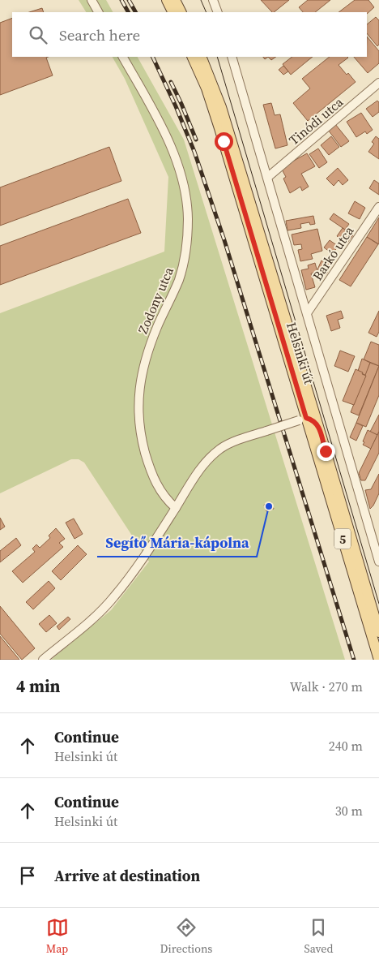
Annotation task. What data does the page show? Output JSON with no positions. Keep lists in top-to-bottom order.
{
  "streets": {
    "main road": ["Helsinki út", "5"],
    "street": ["Tinódi utca", "Barkó utca", "Zodony utca"]
  },
  "crossings": [
    ["Tinódi utca", "Helsinki út"],
    ["Barkó utca", "Helsinki út"]
  ],
  "places": ["Segítő Mária-kápolna"],
  "page": {
    "search": "Search here",
    "heading": ["4 min", "Walk · 270 m"],
    "list": [
      ["Continue", "Helsinki út", "240 m"],
      ["Continue", "Helsinki út", "30 m"],
      "Arrive at destination"
    ],
    "nav": ["Map", "Directions", "Saved"]
  }
}
